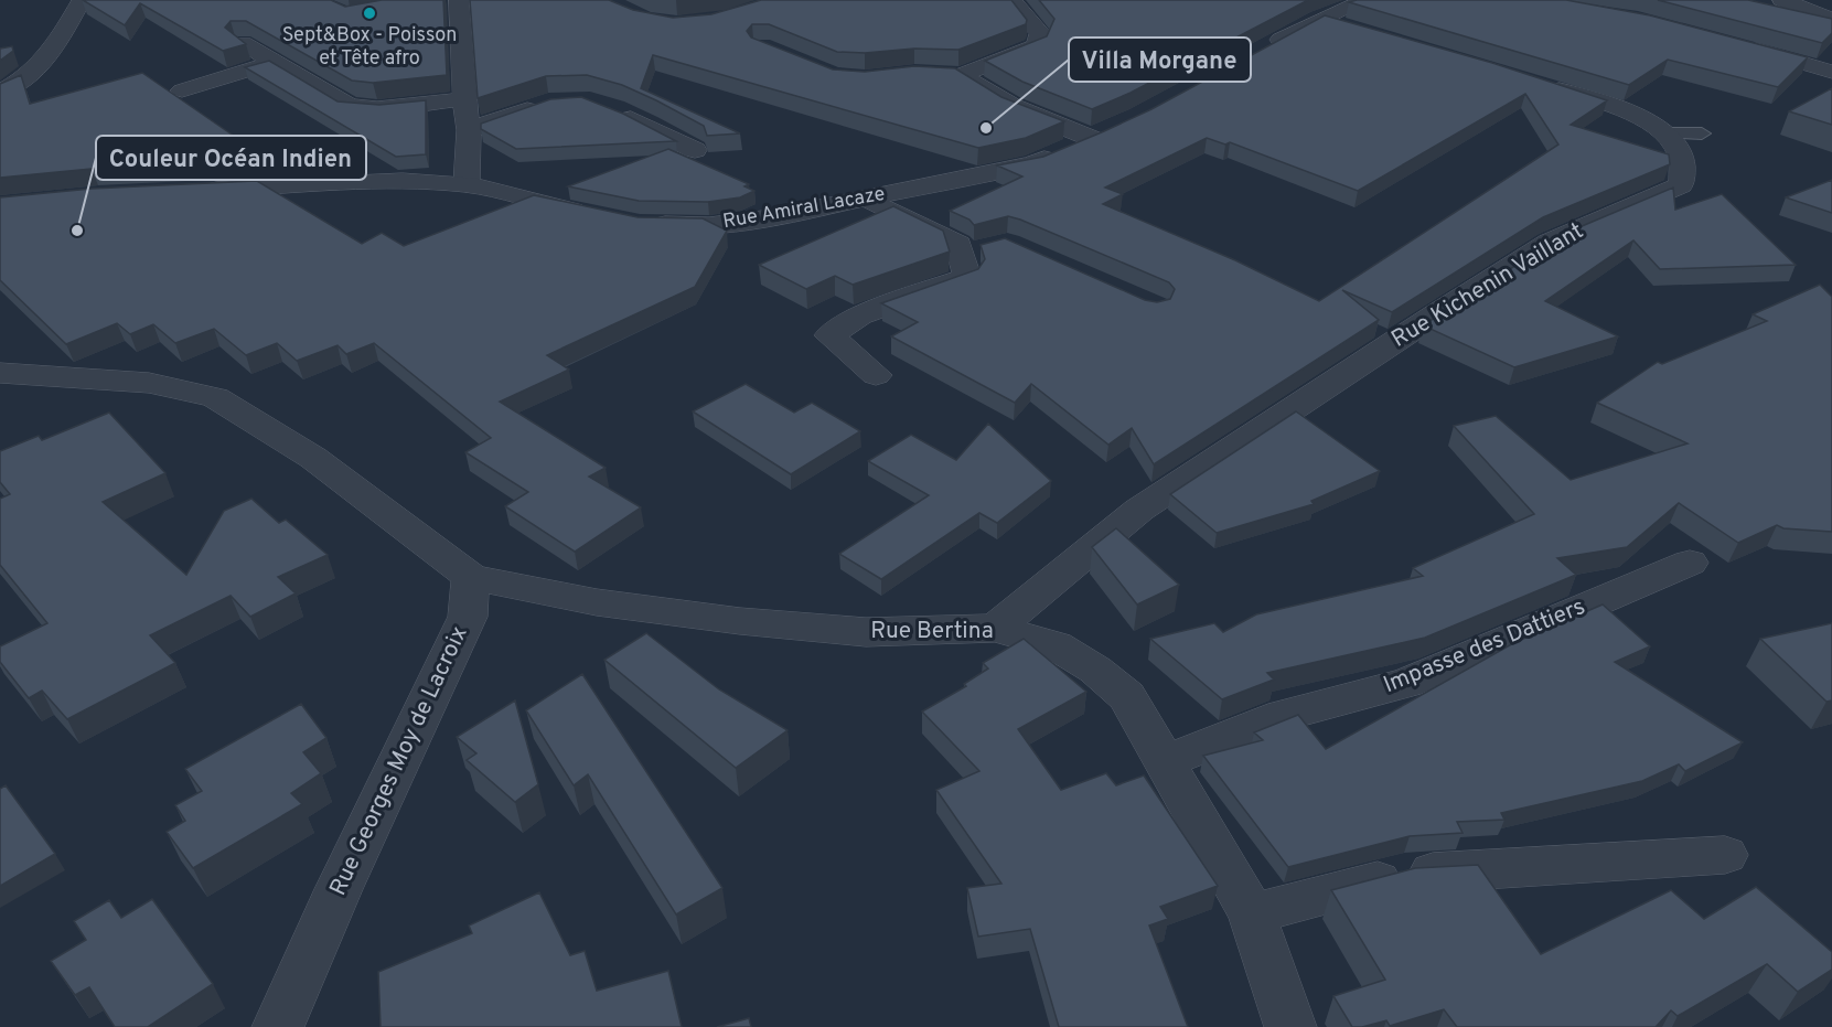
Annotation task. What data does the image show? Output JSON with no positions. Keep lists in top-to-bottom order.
{
  "streets": {
    "street": [
      "Rue Amiral Lacaze",
      "Rue Kichenin Vaillant",
      "Rue Bertina",
      "Impasse des Dattiers",
      "Rue Georges Moy de Lacroix"
    ]
  },
  "crossings": [
    ["Rue Kichenin Vaillant", "Rue Bertina"],
    ["Rue Bertina", "Impasse des Dattiers"],
    ["Rue Bertina", "Rue Georges Moy de Lacroix"]
  ],
  "places": ["Sept&Box - Poisson et Tête afro", "Villa Morgane", "Couleur Océan Indien"]
}
